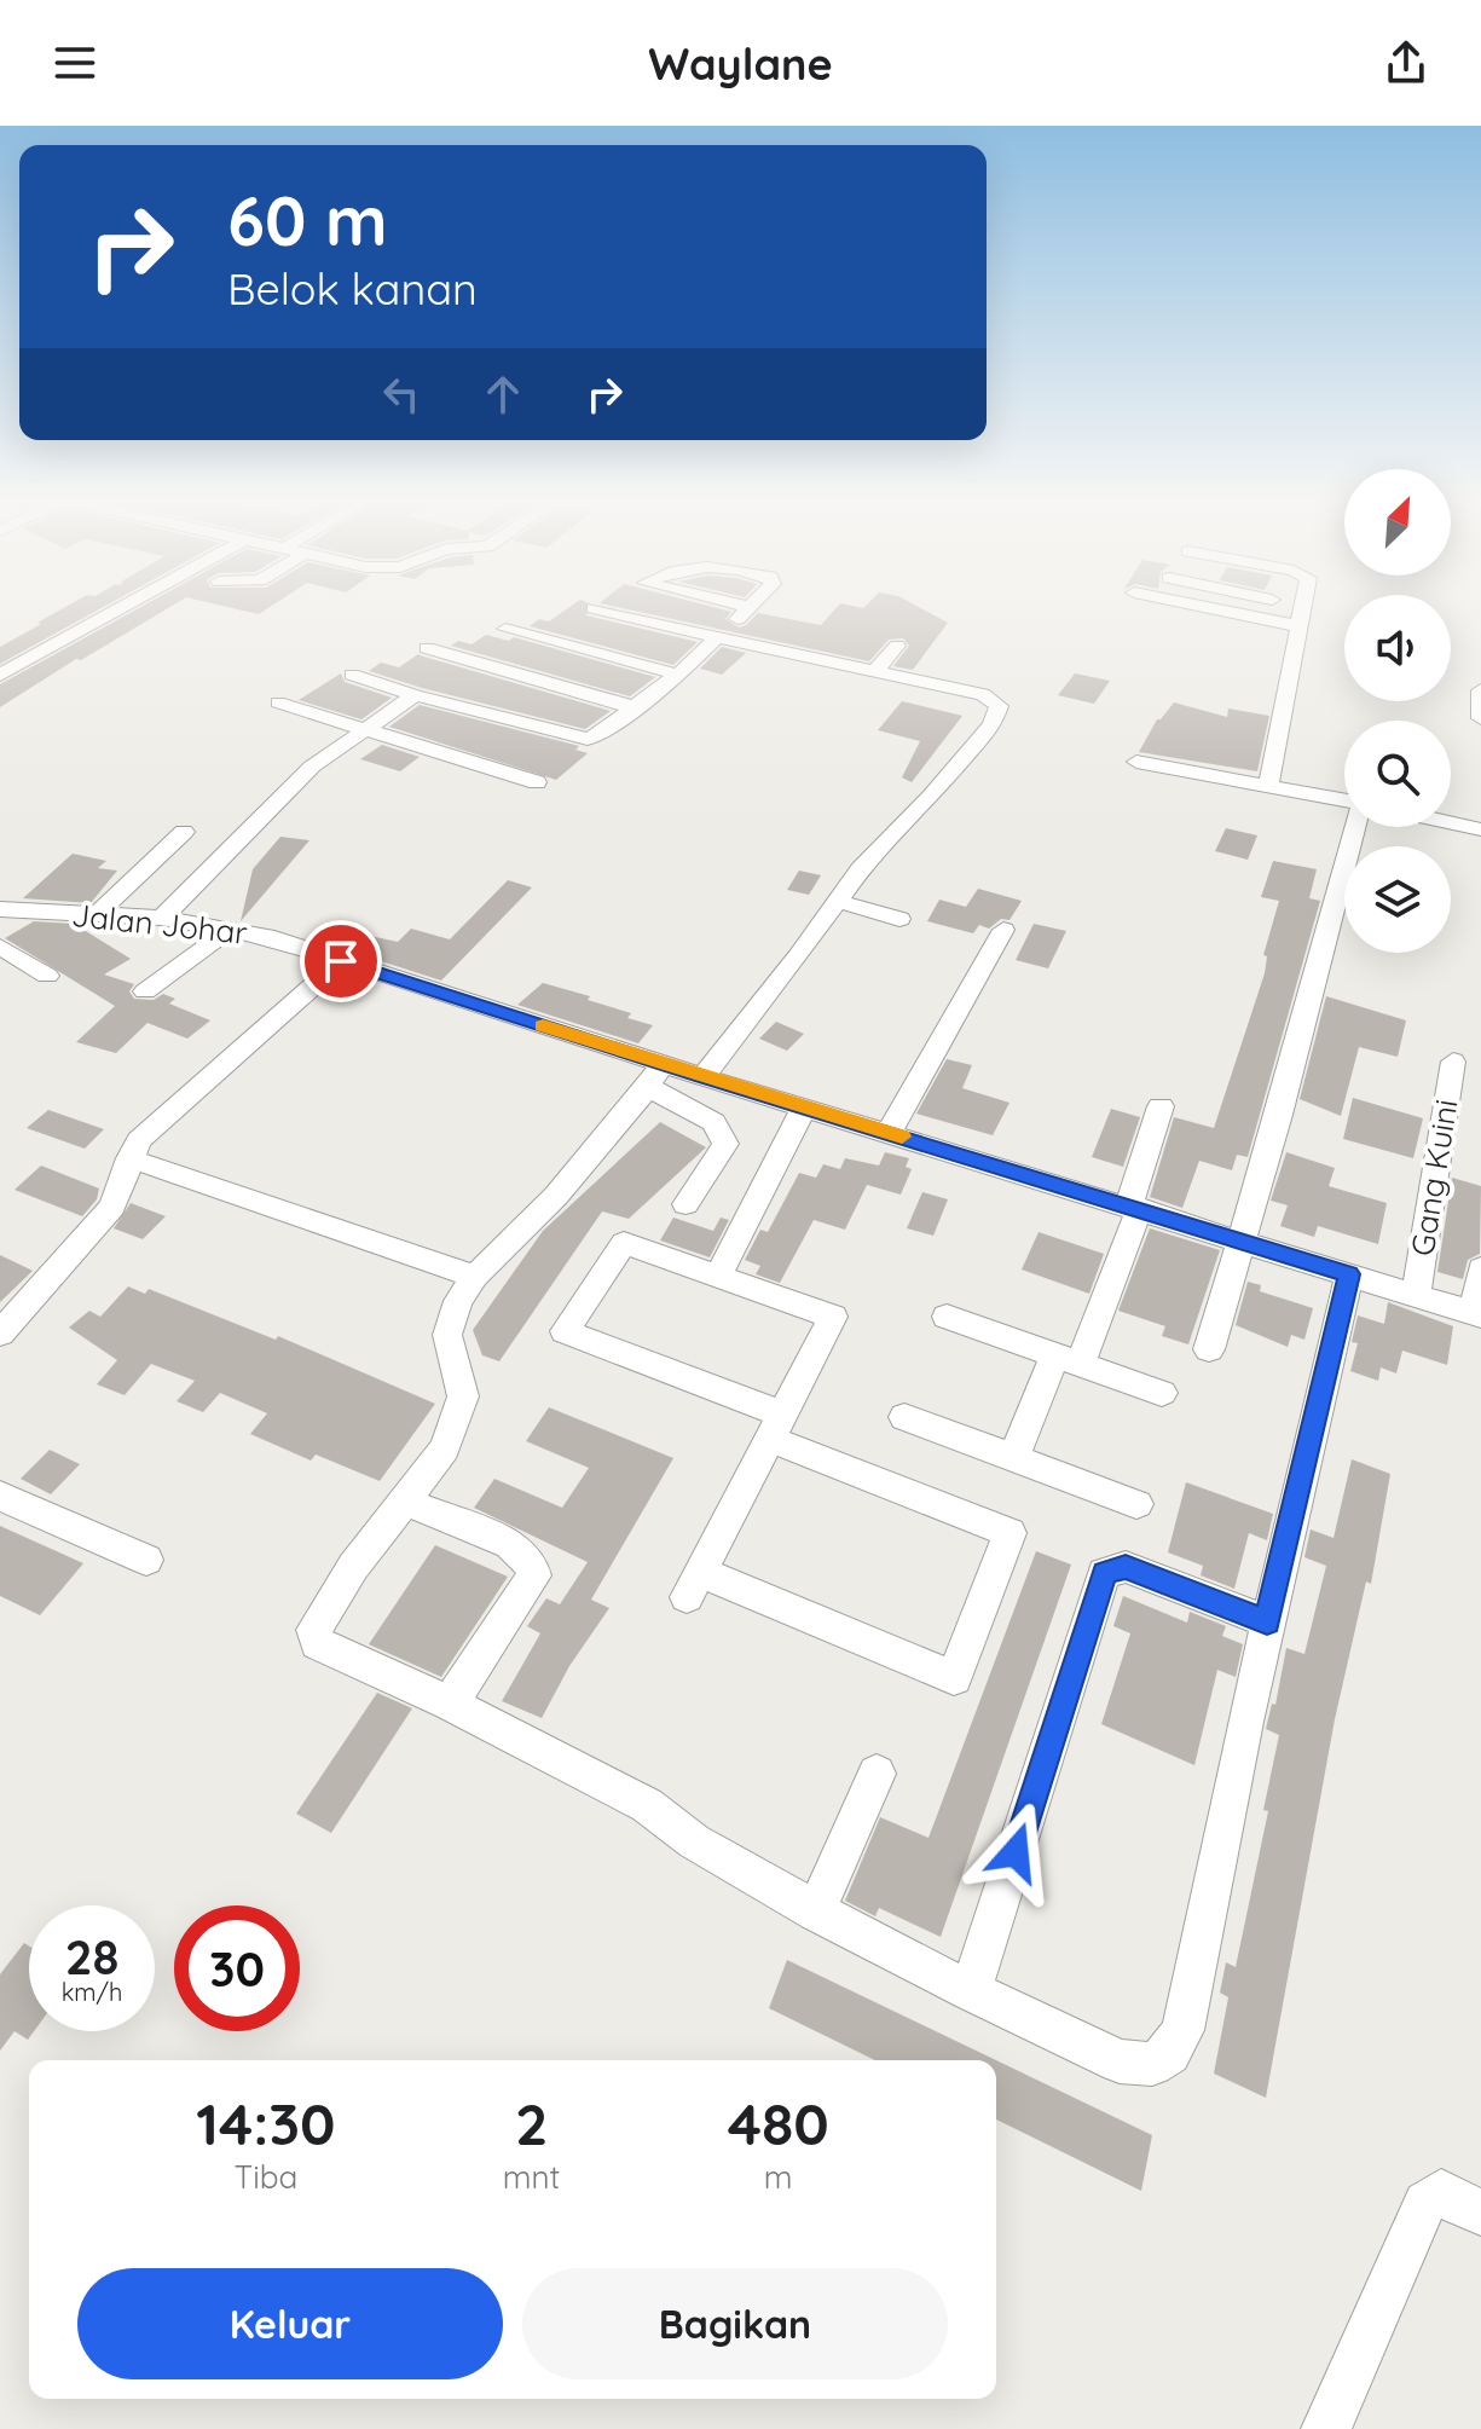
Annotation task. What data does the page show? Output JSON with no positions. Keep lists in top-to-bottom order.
{
  "streets": {
    "street": ["Jalan Johar", "Gang Kuini"]
  },
  "crossings": [
    ["Jalan Johar", "Gang Kuini"]
  ],
  "north": "top right",
  "page": {
    "header": "Waylane",
    "turn": ["60 m", "Belok kanan"],
    "speed": "28 km/h",
    "limit": "30",
    "eta": [
      "14:30",
      "Tiba",
      "2",
      "mnt",
      "480",
      "m"
    ],
    "buttons": ["Keluar", "Bagikan"]
  }
}
